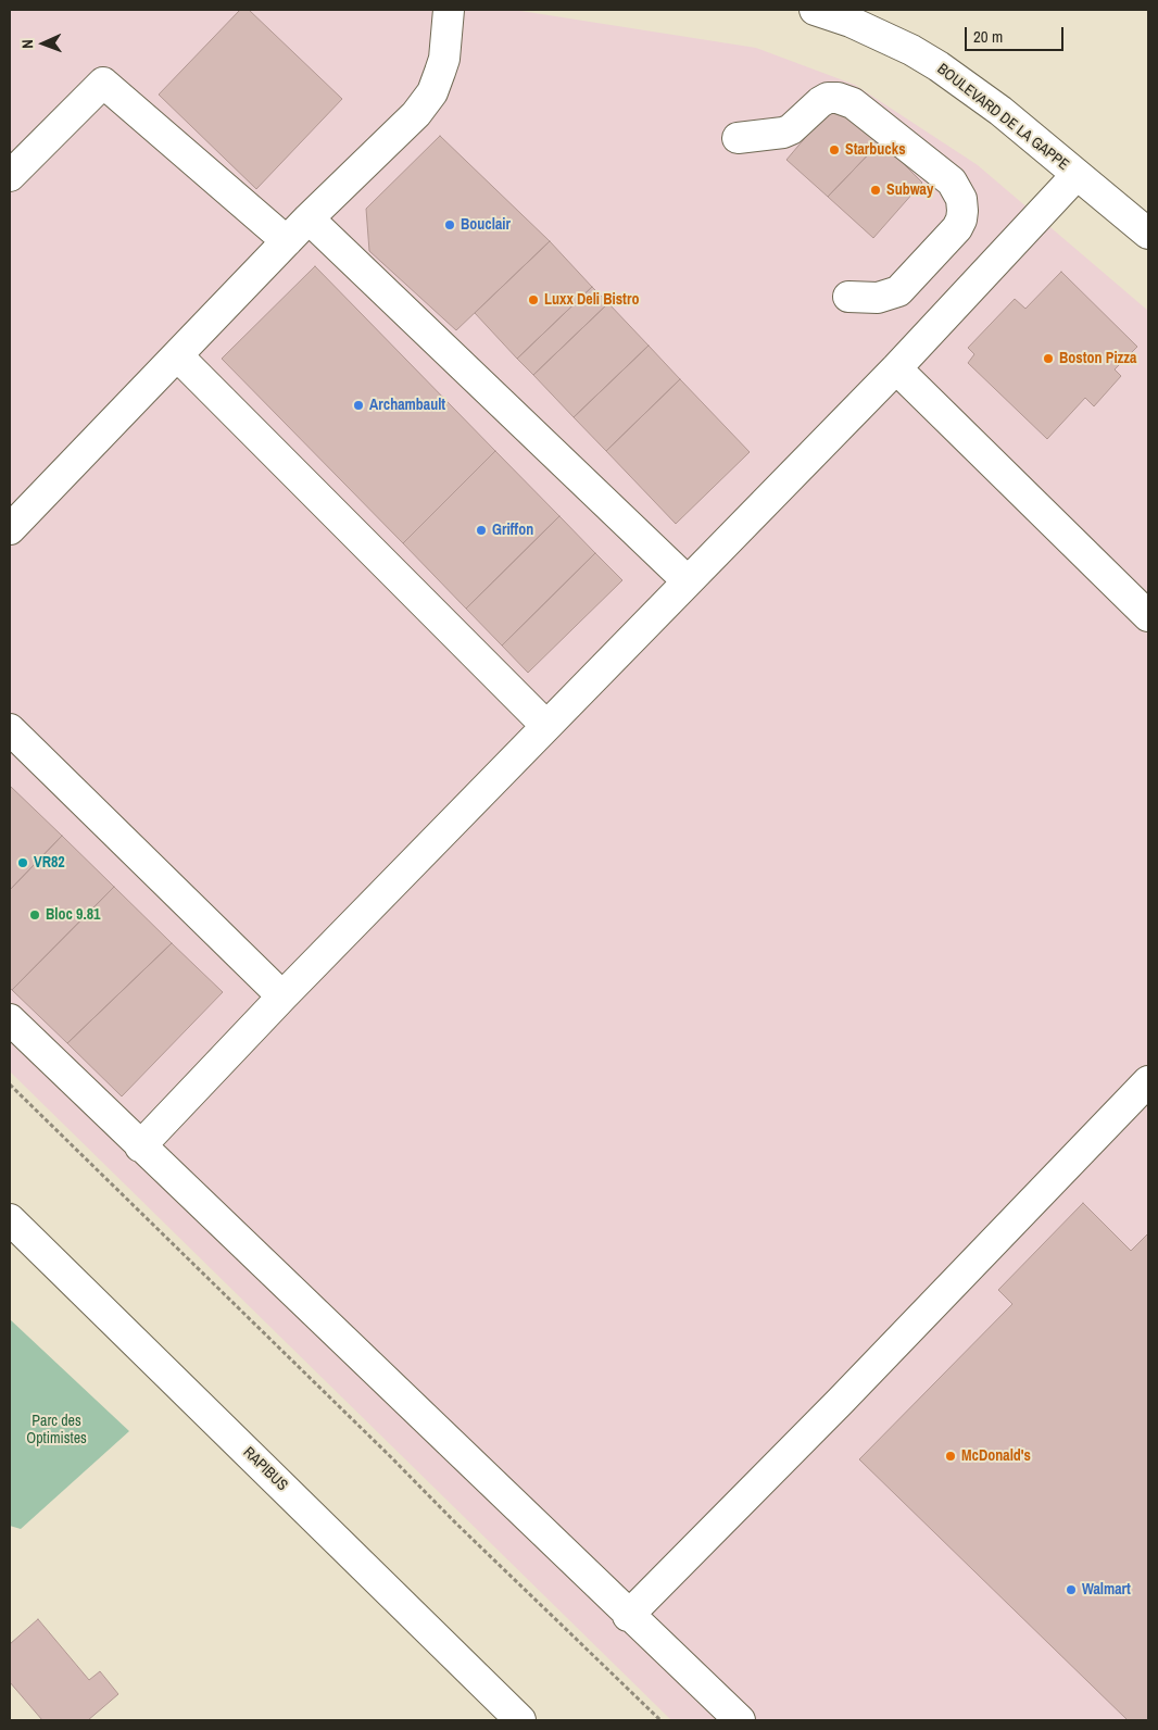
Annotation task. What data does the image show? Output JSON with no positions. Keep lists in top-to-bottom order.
{
  "streets": {
    "street": ["BOULEVARD DE LA GAPPE", "RAPIBUS"]
  },
  "parks": ["Parc des Optimistes"],
  "places": [
    "Starbucks",
    "Subway",
    "Bouclair",
    "Luxx Deli Bistro",
    "Boston Pizza",
    "Archambault",
    "Griffon",
    "VR82",
    "Bloc 9.81",
    "McDonald's",
    "Walmart"
  ],
  "scale_bar": "20 m",
  "north": "left"
}
